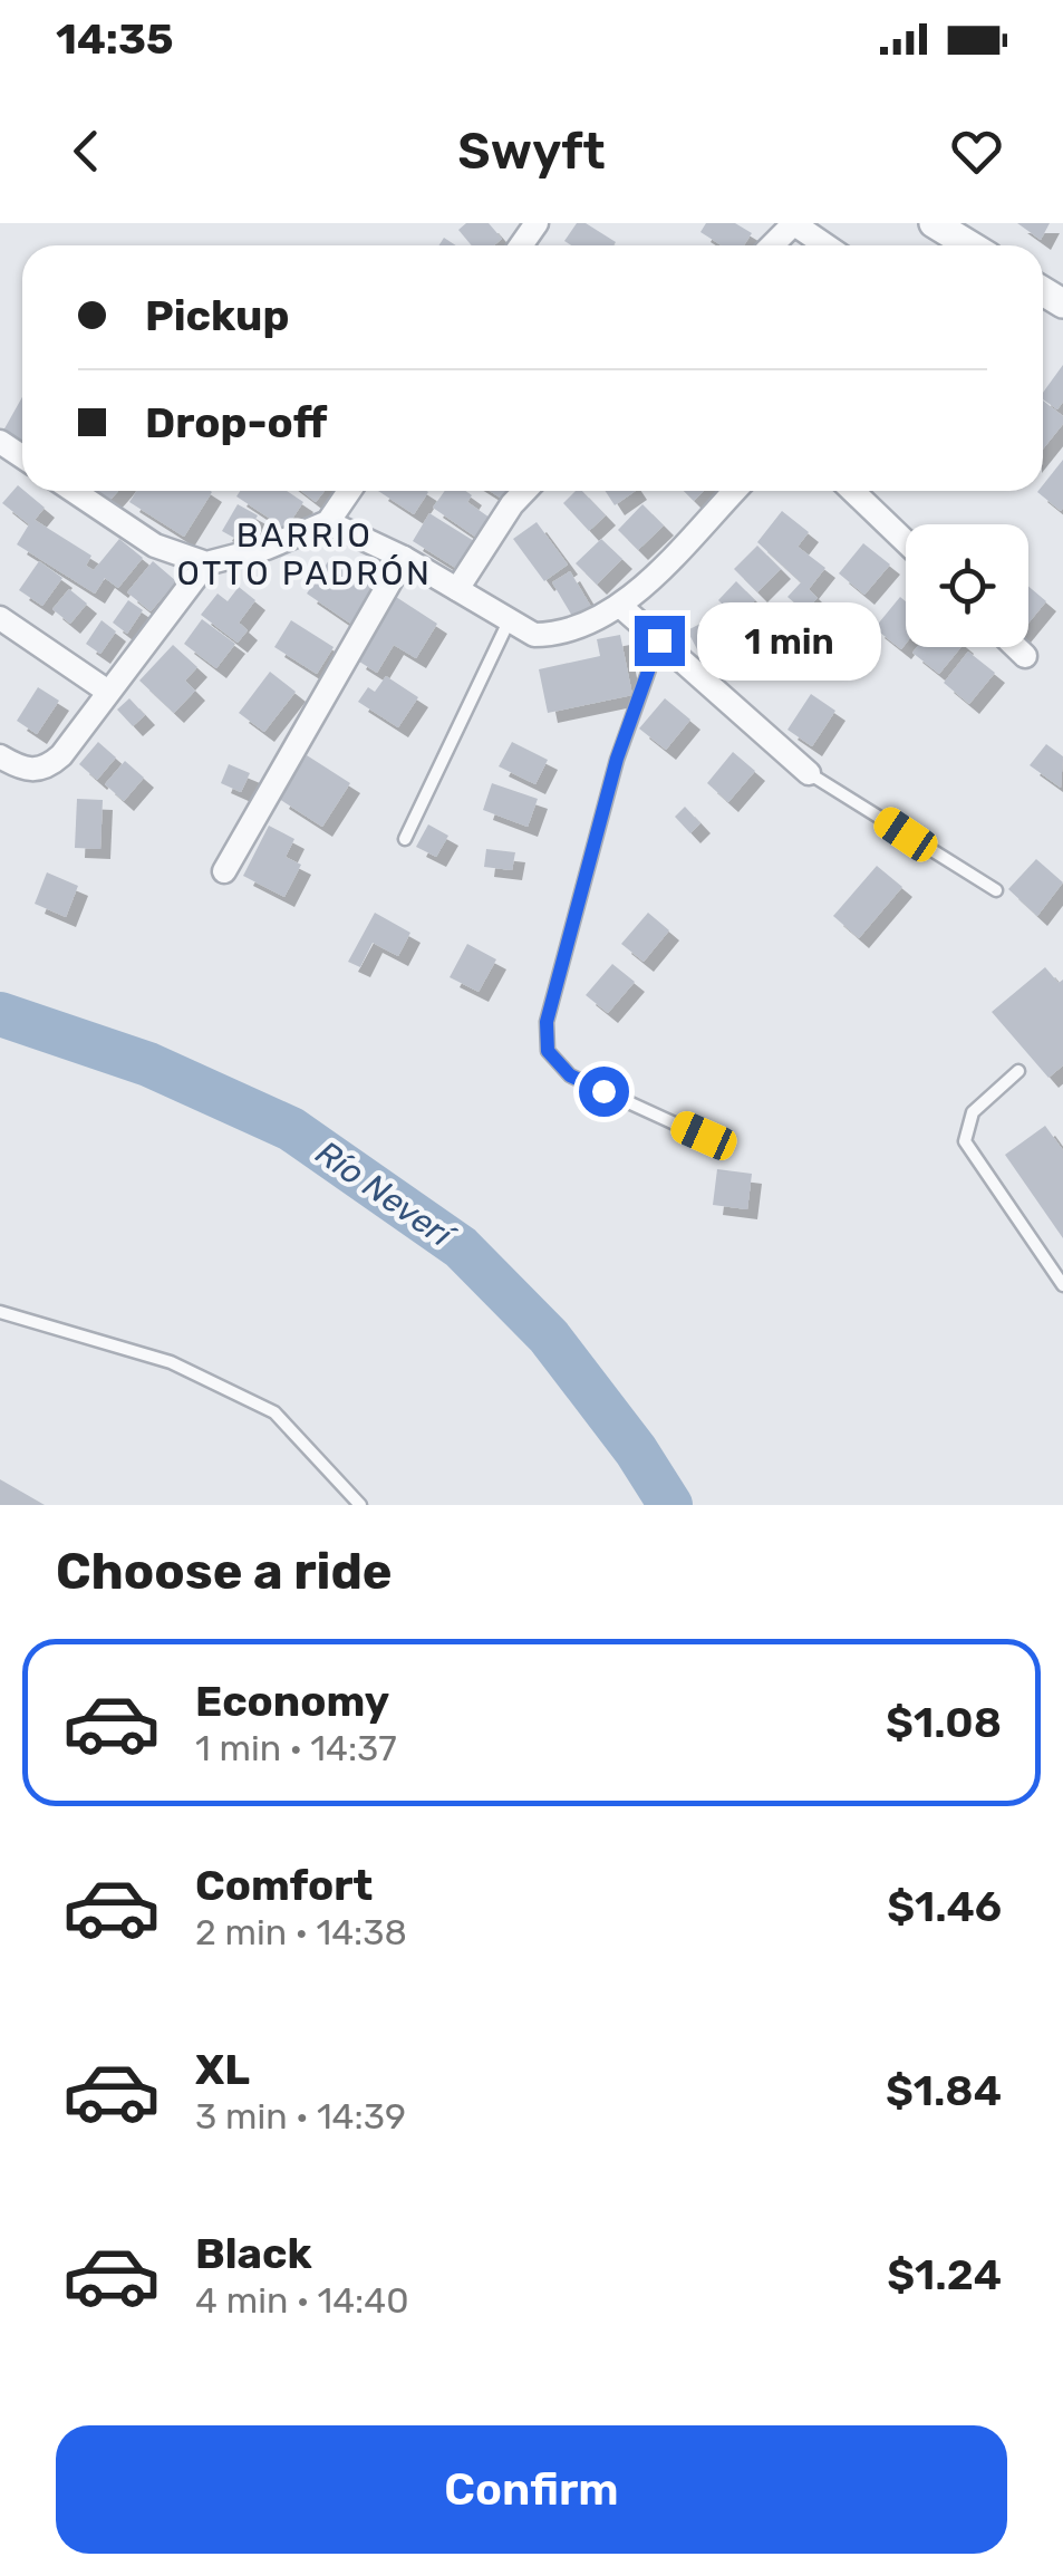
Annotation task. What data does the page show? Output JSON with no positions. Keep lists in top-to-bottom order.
{
  "districts": ["BARRIO OTTO PADRÓN"],
  "water": ["Río Neverí"],
  "page": {
    "status": "14:35",
    "header": "Swyft",
    "banner": ["Pickup", "Drop-off"],
    "bubble": "1 min",
    "heading": "Choose a ride",
    "list": [
      {
        "name": "Economy",
        "note": "1 min · 14:37",
        "value": "$1.08"
      },
      {
        "name": "Comfort",
        "note": "2 min · 14:38",
        "value": "$1.46"
      },
      {
        "name": "XL",
        "note": "3 min · 14:39",
        "value": "$1.84"
      },
      {
        "name": "Black",
        "note": "4 min · 14:40",
        "value": "$1.24"
      }
    ],
    "buttons": "Confirm"
  }
}
